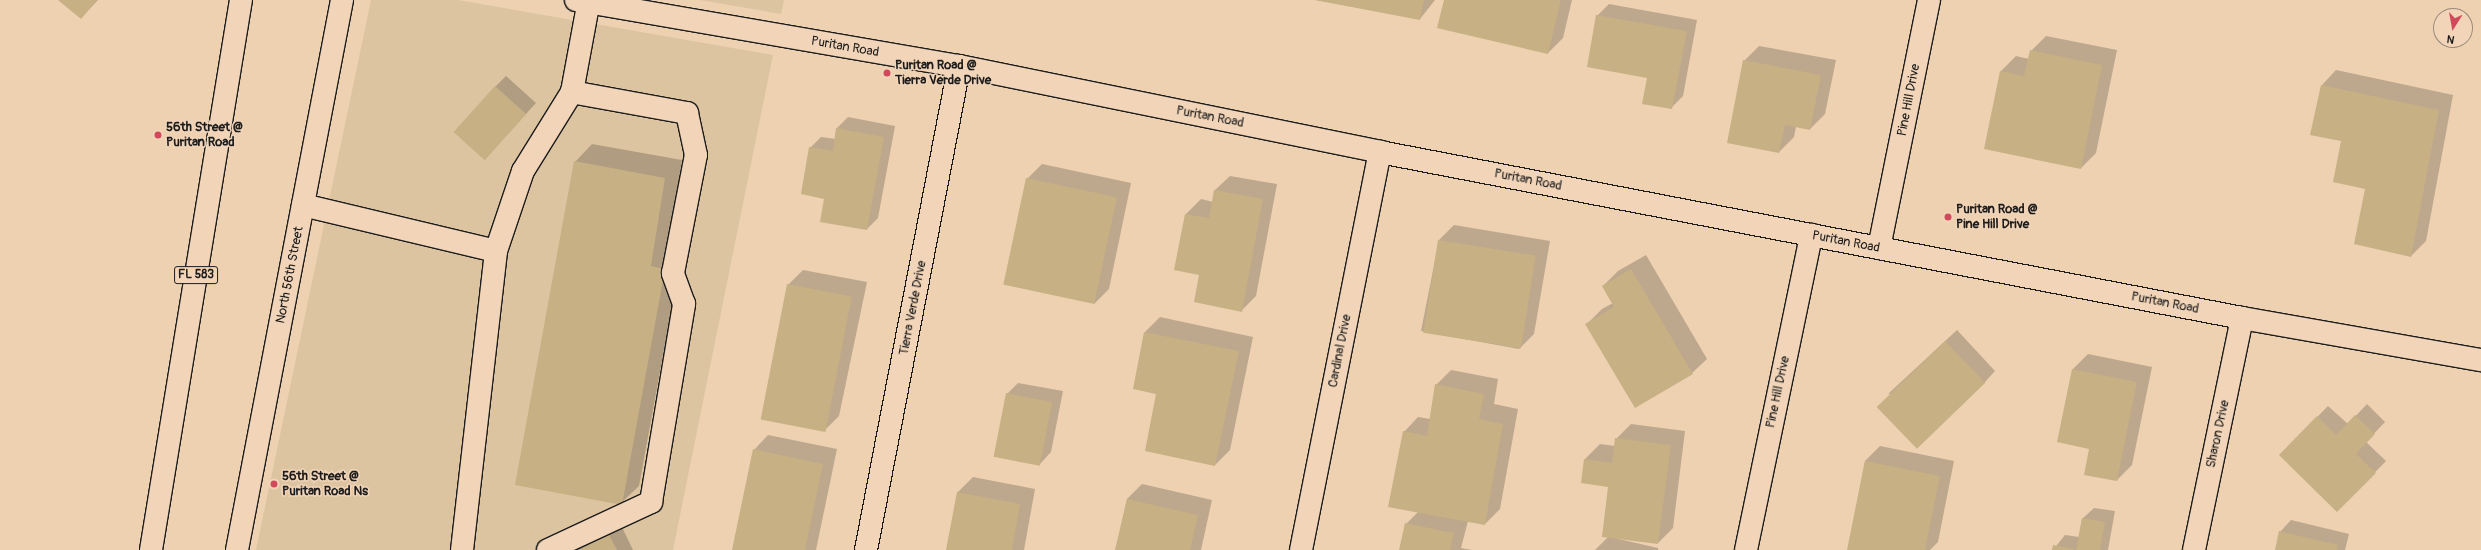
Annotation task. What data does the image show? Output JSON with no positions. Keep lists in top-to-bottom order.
{
  "streets": {
    "street": [
      "Puritan Road",
      "Pine Hill Drive",
      "FL 583",
      "North 56th Street",
      "Tierra Verde Drive",
      "Cardinal Drive",
      "Sharon Drive"
    ]
  },
  "crossings": [
    ["Puritan Road", "Pine Hill Drive"],
    ["Puritan Road", "Tierra Verde Drive"],
    ["Puritan Road", "Cardinal Drive"],
    ["Puritan Road", "Sharon Drive"]
  ],
  "places": [
    "Puritan Road @ Tierra Verde Drive",
    "56th Street @ Puritan Road",
    "Puritan Road @ Pine Hill Drive",
    "56th Street @ Puritan Road Ns"
  ],
  "north": "bottom"
}
